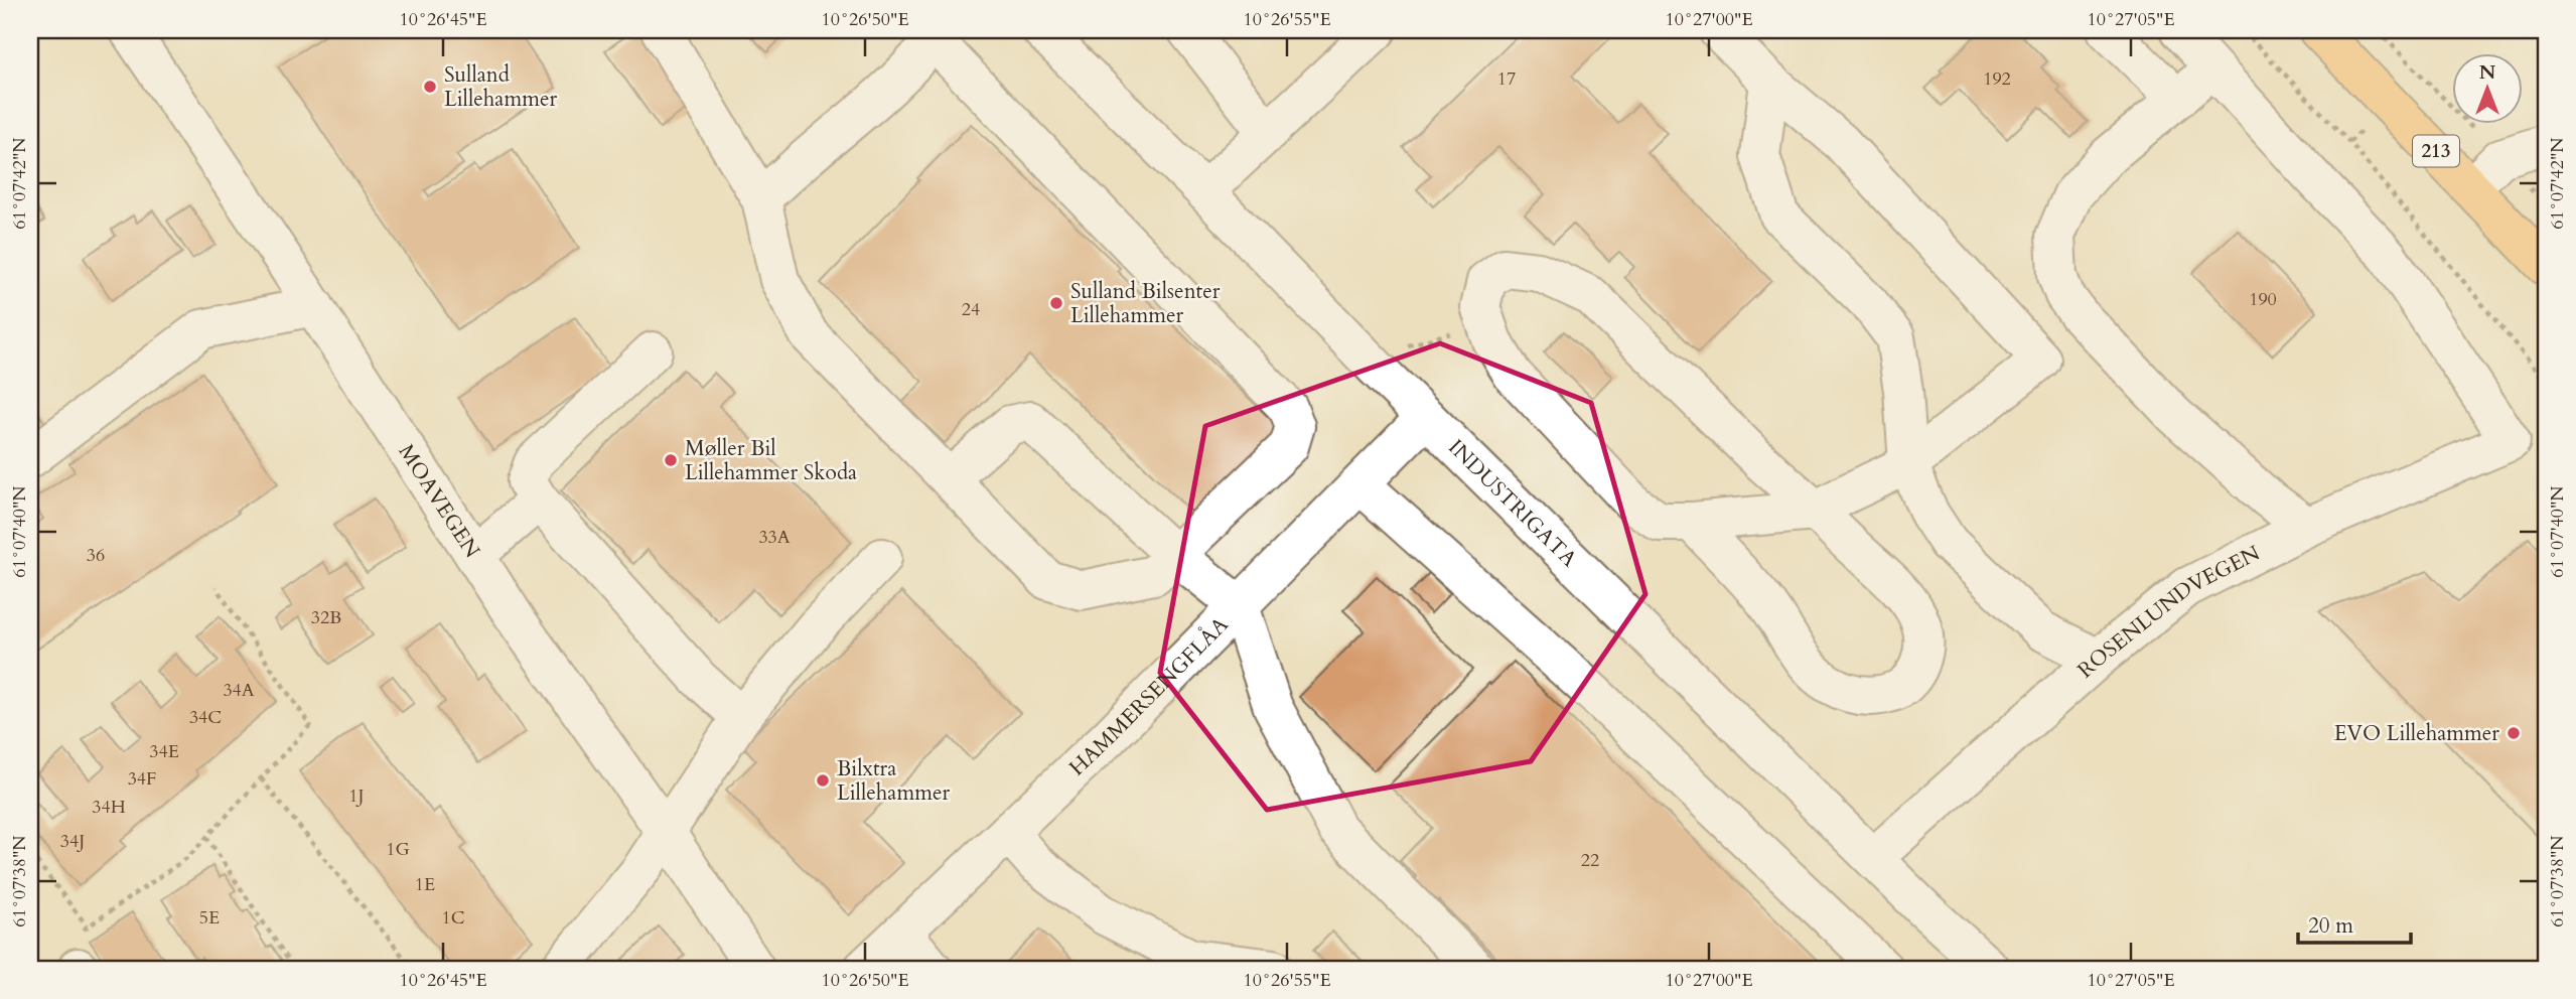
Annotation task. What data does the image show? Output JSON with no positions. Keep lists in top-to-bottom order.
{
  "streets": {
    "main road": ["213"],
    "street": [
      "MOAVEGEN",
      "INDUSTRIGATA",
      "ROSENLUNDVEGEN",
      "HAMMERSENGFLÅA"
    ]
  },
  "crossings": [
    ["INDUSTRIGATA", "ROSENLUNDVEGEN"],
    ["INDUSTRIGATA", "HAMMERSENGFLÅA"]
  ],
  "places": [
    "Sulland Lillehammer",
    "Sulland Bilsenter Lillehammer",
    "Møller Bil Lillehammer Skoda",
    "EVO Lillehammer",
    "Bilxtra Lillehammer"
  ],
  "house_numbers": [
    "17",
    "192",
    "190",
    "24",
    "33A",
    "36",
    "32B",
    "34A",
    "34C",
    "34E",
    "34F",
    "1J",
    "34H",
    "34J",
    "1G",
    "22",
    "1E",
    "5E",
    "1C"
  ],
  "scale_bar": "20 m",
  "north": "top",
  "coordinates": [
    "10°26'45\"E",
    "10°26'50\"E",
    "10°26'55\"E",
    "10°27'00\"E",
    "10°27'05\"E",
    "61°07'42\"N",
    "61°07'40\"N",
    "61°07'38\"N"
  ]
}
